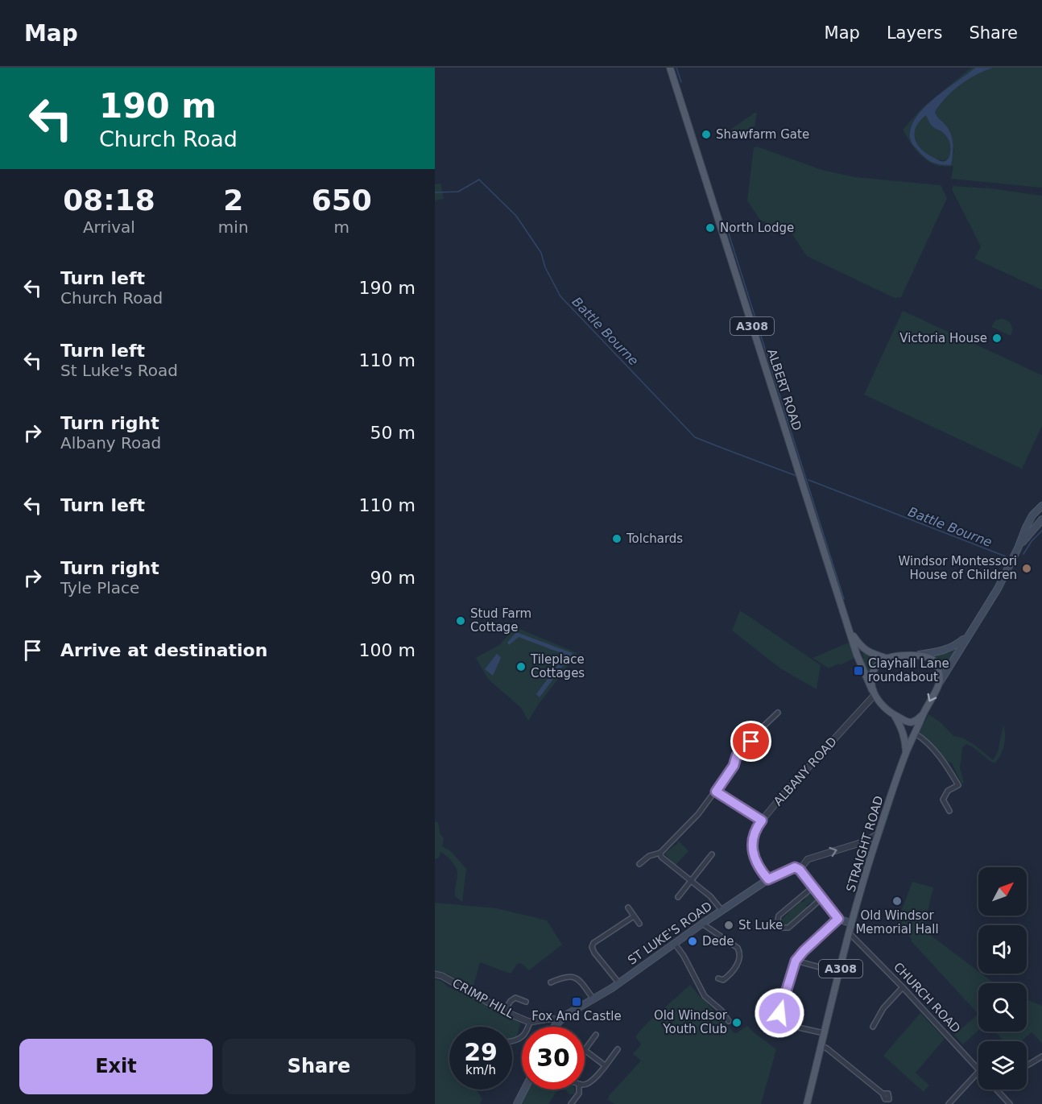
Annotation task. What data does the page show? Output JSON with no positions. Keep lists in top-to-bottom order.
{
  "streets": {
    "main road": [
      "A308",
      "ALBERT ROAD",
      "STRAIGHT ROAD",
      "ST LUKE'S ROAD"
    ],
    "street": ["ALBANY ROAD", "CHURCH ROAD", "CRIMP HILL"]
  },
  "crossings": [
    ["A308", "ALBERT ROAD"],
    ["A308", "ALBANY ROAD"],
    ["A308", "STRAIGHT ROAD"],
    ["ALBERT ROAD", "ALBANY ROAD"],
    ["ALBANY ROAD", "ST LUKE'S ROAD"],
    ["STRAIGHT ROAD", "ST LUKE'S ROAD"],
    ["STRAIGHT ROAD", "CHURCH ROAD"],
    ["ST LUKE'S ROAD", "CRIMP HILL"]
  ],
  "water": ["Battle Bourne"],
  "places": {
    "other": [
      "Shawfarm Gate",
      "North Lodge",
      "Victoria House",
      "Tolchards",
      "Windsor Montessori House of Children",
      "Stud Farm Cottage",
      "Tileplace Cottages",
      "Old Windsor Memorial Hall",
      "St Luke",
      "Dede",
      "Old Windsor Youth Club"
    ],
    "transit": ["Clayhall Lane roundabout", "Fox And Castle"]
  },
  "north": "top right",
  "page": {
    "header": "Map",
    "nav": ["Map", "Layers", "Share"],
    "turn": ["190 m", "Church Road"],
    "eta": [
      "08:18",
      "Arrival",
      "2",
      "min",
      "650",
      "m"
    ],
    "list": [
      {
        "name": "Turn left",
        "note": "Church Road",
        "value": "190 m"
      },
      {
        "name": "Turn left",
        "note": "St Luke's Road",
        "value": "110 m"
      },
      {
        "name": "Turn right",
        "note": "Albany Road",
        "value": "50 m"
      },
      {
        "name": "Turn left",
        "value": "110 m"
      },
      {
        "name": "Turn right",
        "note": "Tyle Place",
        "value": "90 m"
      },
      {
        "name": "Arrive at destination",
        "value": "100 m"
      }
    ],
    "speed": "29 km/h",
    "limit": "30",
    "buttons": ["Exit", "Share"]
  }
}
